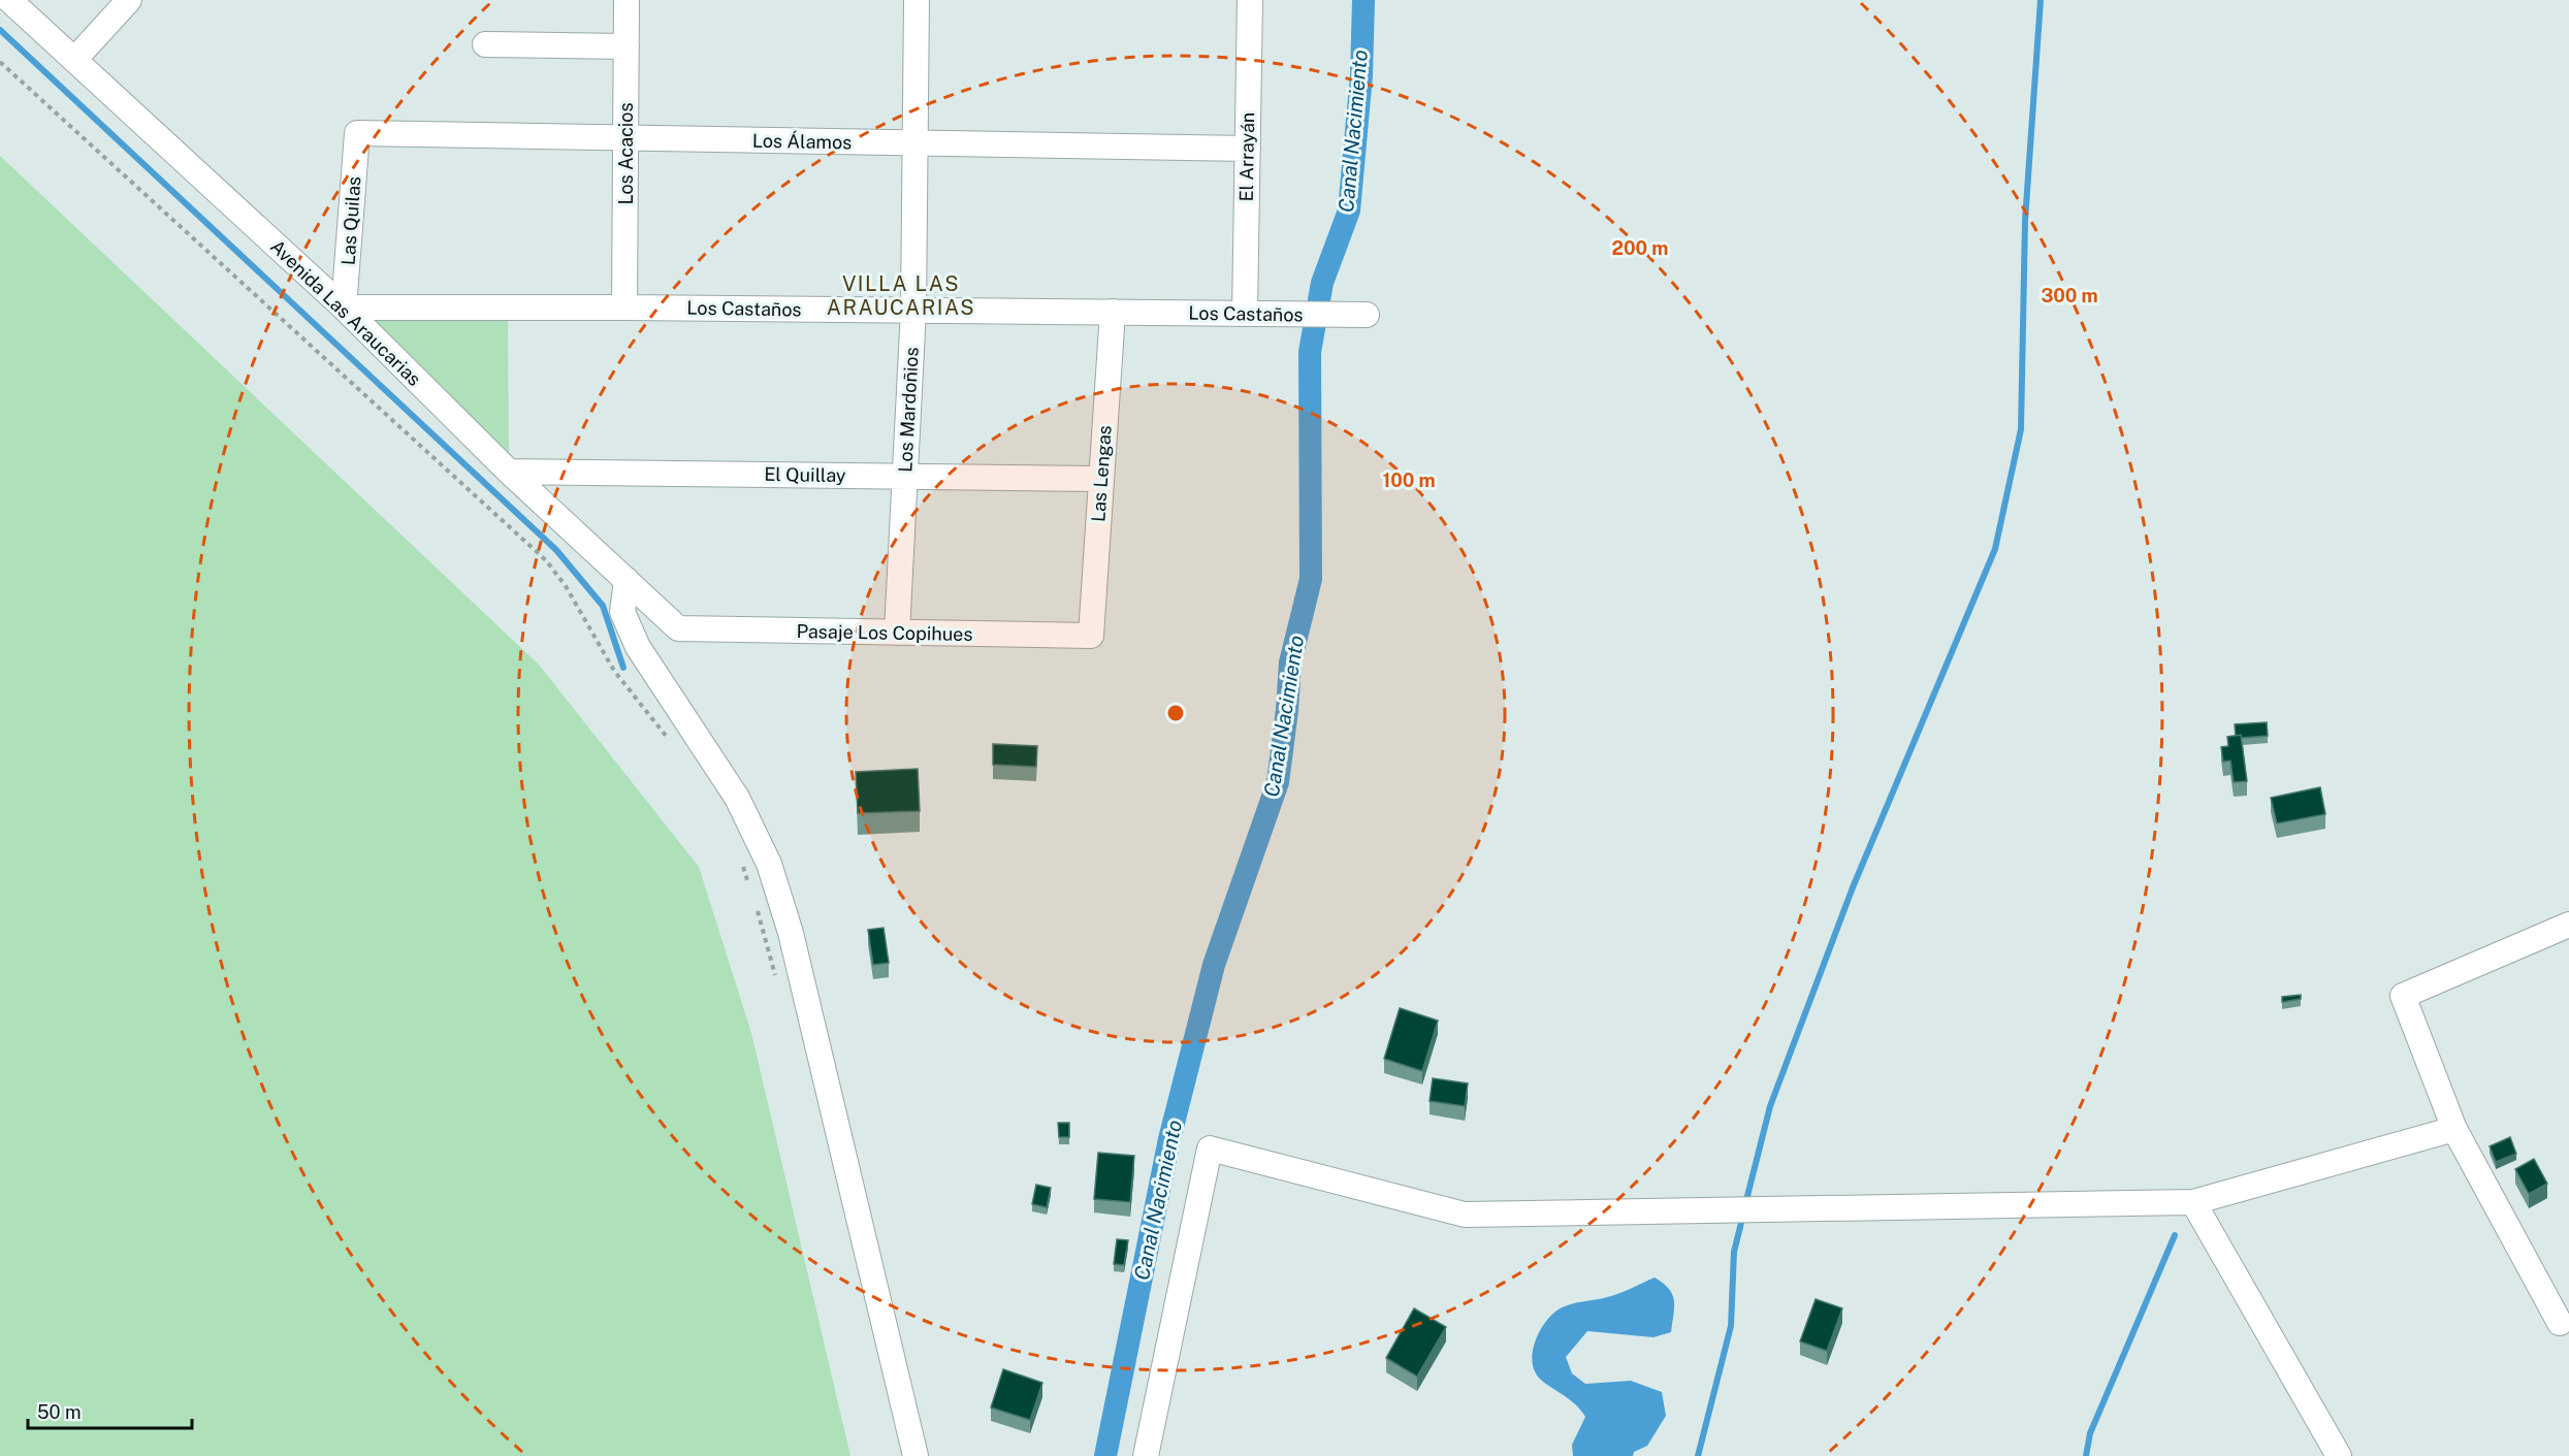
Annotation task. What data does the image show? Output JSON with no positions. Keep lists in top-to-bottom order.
{
  "streets": {
    "street": [
      "Los Álamos",
      "Los Acacios",
      "El Arrayán",
      "Las Quilas",
      "Los Castaños",
      "Avenida Las Araucarias",
      "Los Mardoñios",
      "Las Lengas",
      "El Quillay",
      "Pasaje Los Copihues"
    ]
  },
  "crossings": [
    ["Los Álamos", "Los Acacios"],
    ["Los Álamos", "El Arrayán"],
    ["Los Álamos", "Las Quilas"],
    ["Los Álamos", "Los Mardoñios"],
    ["Los Acacios", "Los Castaños"],
    ["El Arrayán", "Los Castaños"],
    ["Las Quilas", "Los Castaños"],
    ["Las Quilas", "Avenida Las Araucarias"],
    ["Los Castaños", "Avenida Las Araucarias"],
    ["Los Castaños", "Los Mardoñios"],
    ["Los Castaños", "Las Lengas"],
    ["Avenida Las Araucarias", "El Quillay"],
    ["Avenida Las Araucarias", "Pasaje Los Copihues"],
    ["Los Mardoñios", "El Quillay"],
    ["Los Mardoñios", "Pasaje Los Copihues"],
    ["Las Lengas", "El Quillay"],
    ["Las Lengas", "Pasaje Los Copihues"]
  ],
  "districts": ["VILLA LAS ARAUCARIAS"],
  "water": ["Canal Nacimiento"],
  "scale_bar": "50 m",
  "rings": ["200 m", "300 m", "100 m"]
}
